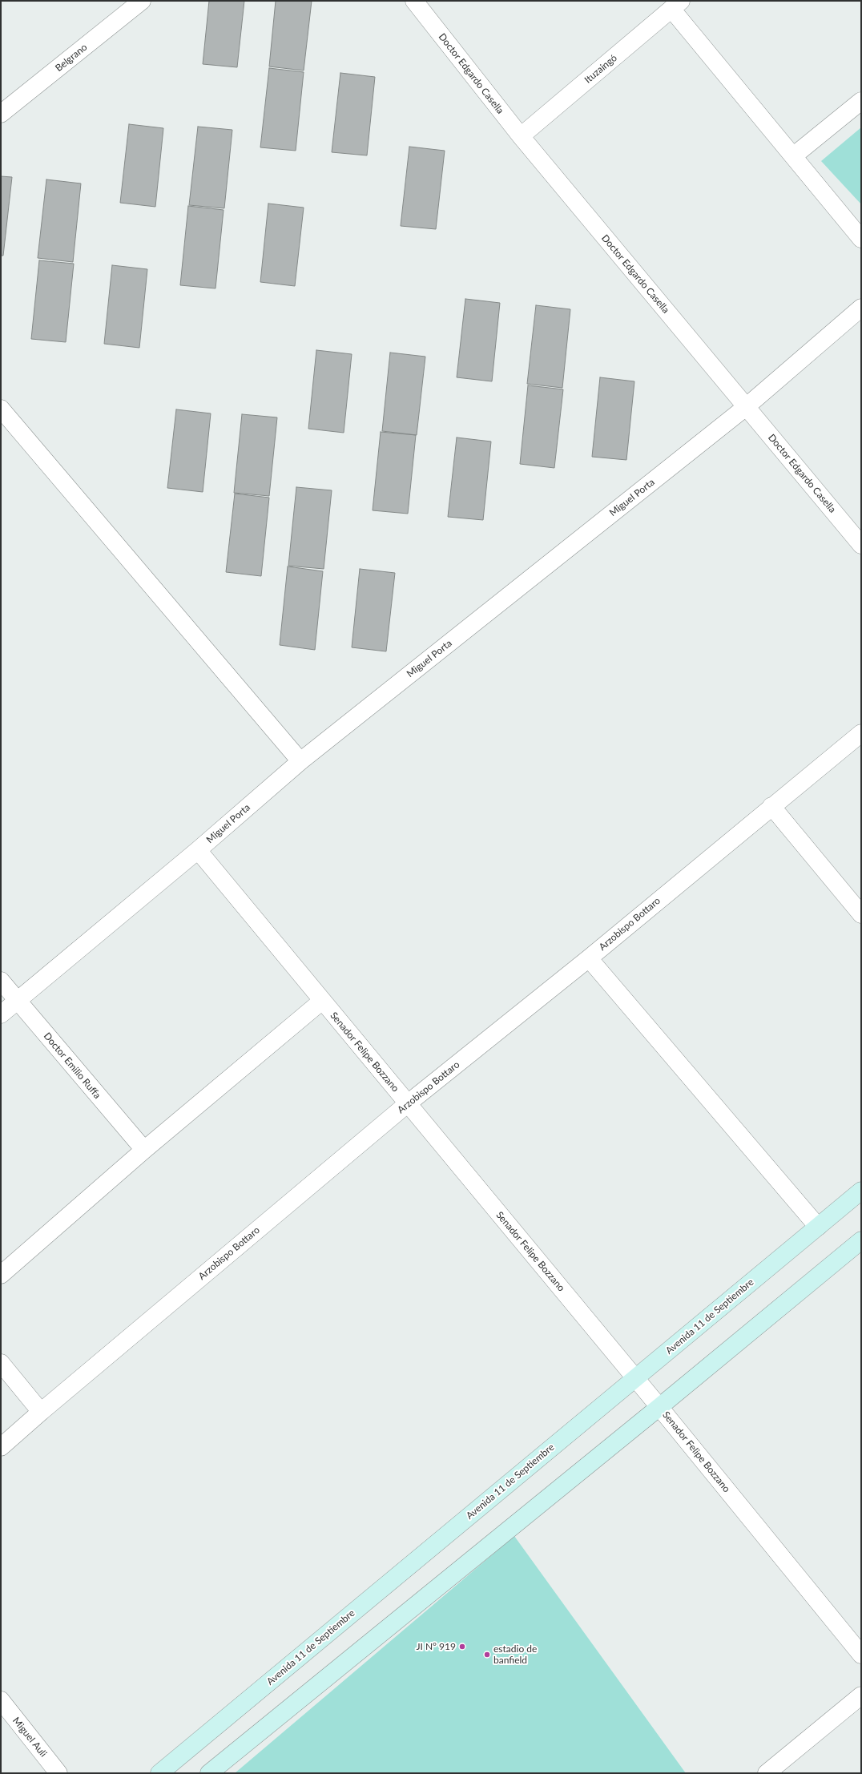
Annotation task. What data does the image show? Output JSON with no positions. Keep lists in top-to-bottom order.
{
  "streets": {
    "main road": ["Avenida 11 de Septiembre"],
    "street": [
      "Belgrano",
      "Ituzaingó",
      "Doctor Edgardo Casella",
      "Miguel Porta",
      "Arzobispo Bottaro",
      "Senador Felipe Bozzano",
      "Doctor Emilio Ruffa",
      "Miguel Auli"
    ]
  },
  "crossings": [
    ["Ituzaingó", "Doctor Edgardo Casella"],
    ["Doctor Edgardo Casella", "Miguel Porta"],
    ["Miguel Porta", "Senador Felipe Bozzano"],
    ["Miguel Porta", "Doctor Emilio Ruffa"],
    ["Arzobispo Bottaro", "Senador Felipe Bozzano"],
    ["Senador Felipe Bozzano", "Avenida 11 de Septiembre"]
  ],
  "places": ["JI N° 919", "estadio de banfield"]
}
